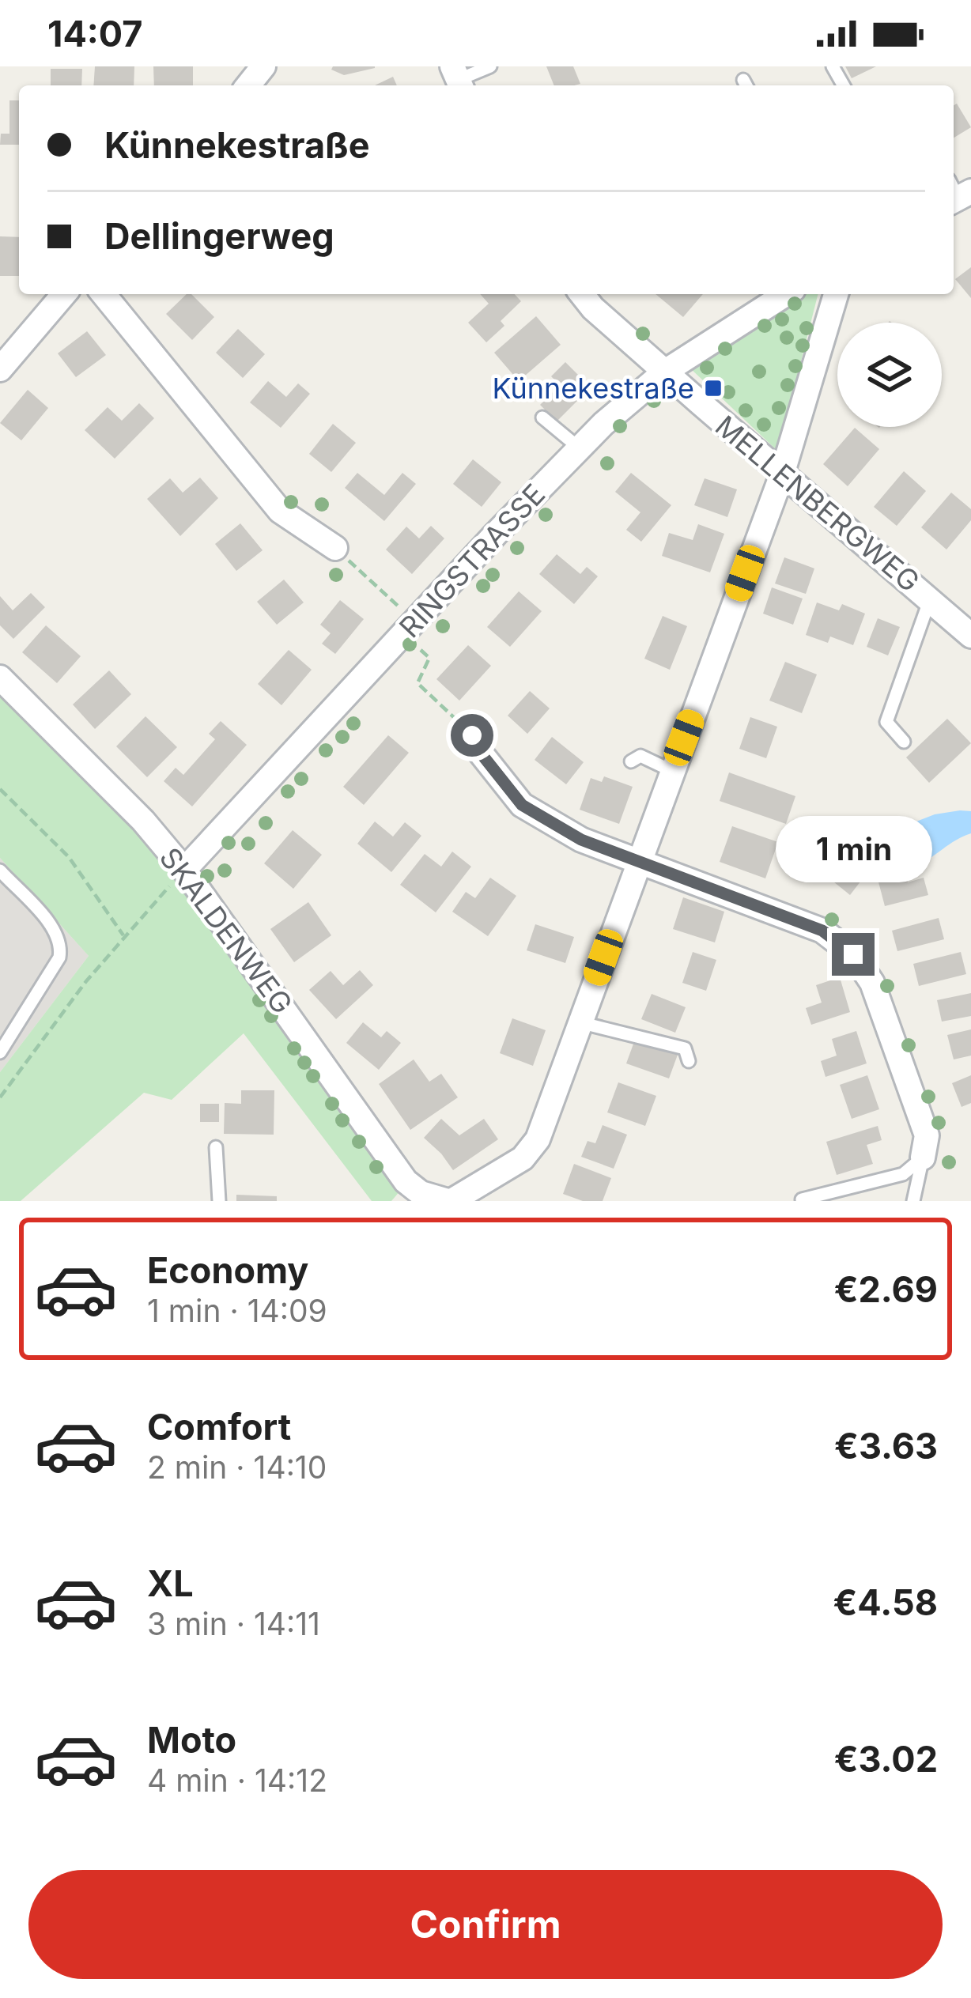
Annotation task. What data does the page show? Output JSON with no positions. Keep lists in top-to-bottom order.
{
  "streets": {
    "street": ["MELLENBERGWEG", "RINGSTRASSE", "SKALDENWEG"]
  },
  "crossings": [
    ["MELLENBERGWEG", "RINGSTRASSE"],
    ["RINGSTRASSE", "SKALDENWEG"]
  ],
  "places": {
    "transit": ["Künnekestraße"]
  },
  "page": {
    "status": "14:07",
    "banner": ["Künnekestraße", "Dellingerweg"],
    "bubble": "1 min",
    "list": [
      {
        "name": "Economy",
        "note": "1 min · 14:09",
        "value": "€2.69"
      },
      {
        "name": "Comfort",
        "note": "2 min · 14:10",
        "value": "€3.63"
      },
      {
        "name": "XL",
        "note": "3 min · 14:11",
        "value": "€4.58"
      },
      {
        "name": "Moto",
        "note": "4 min · 14:12",
        "value": "€3.02"
      }
    ],
    "buttons": "Confirm"
  }
}
